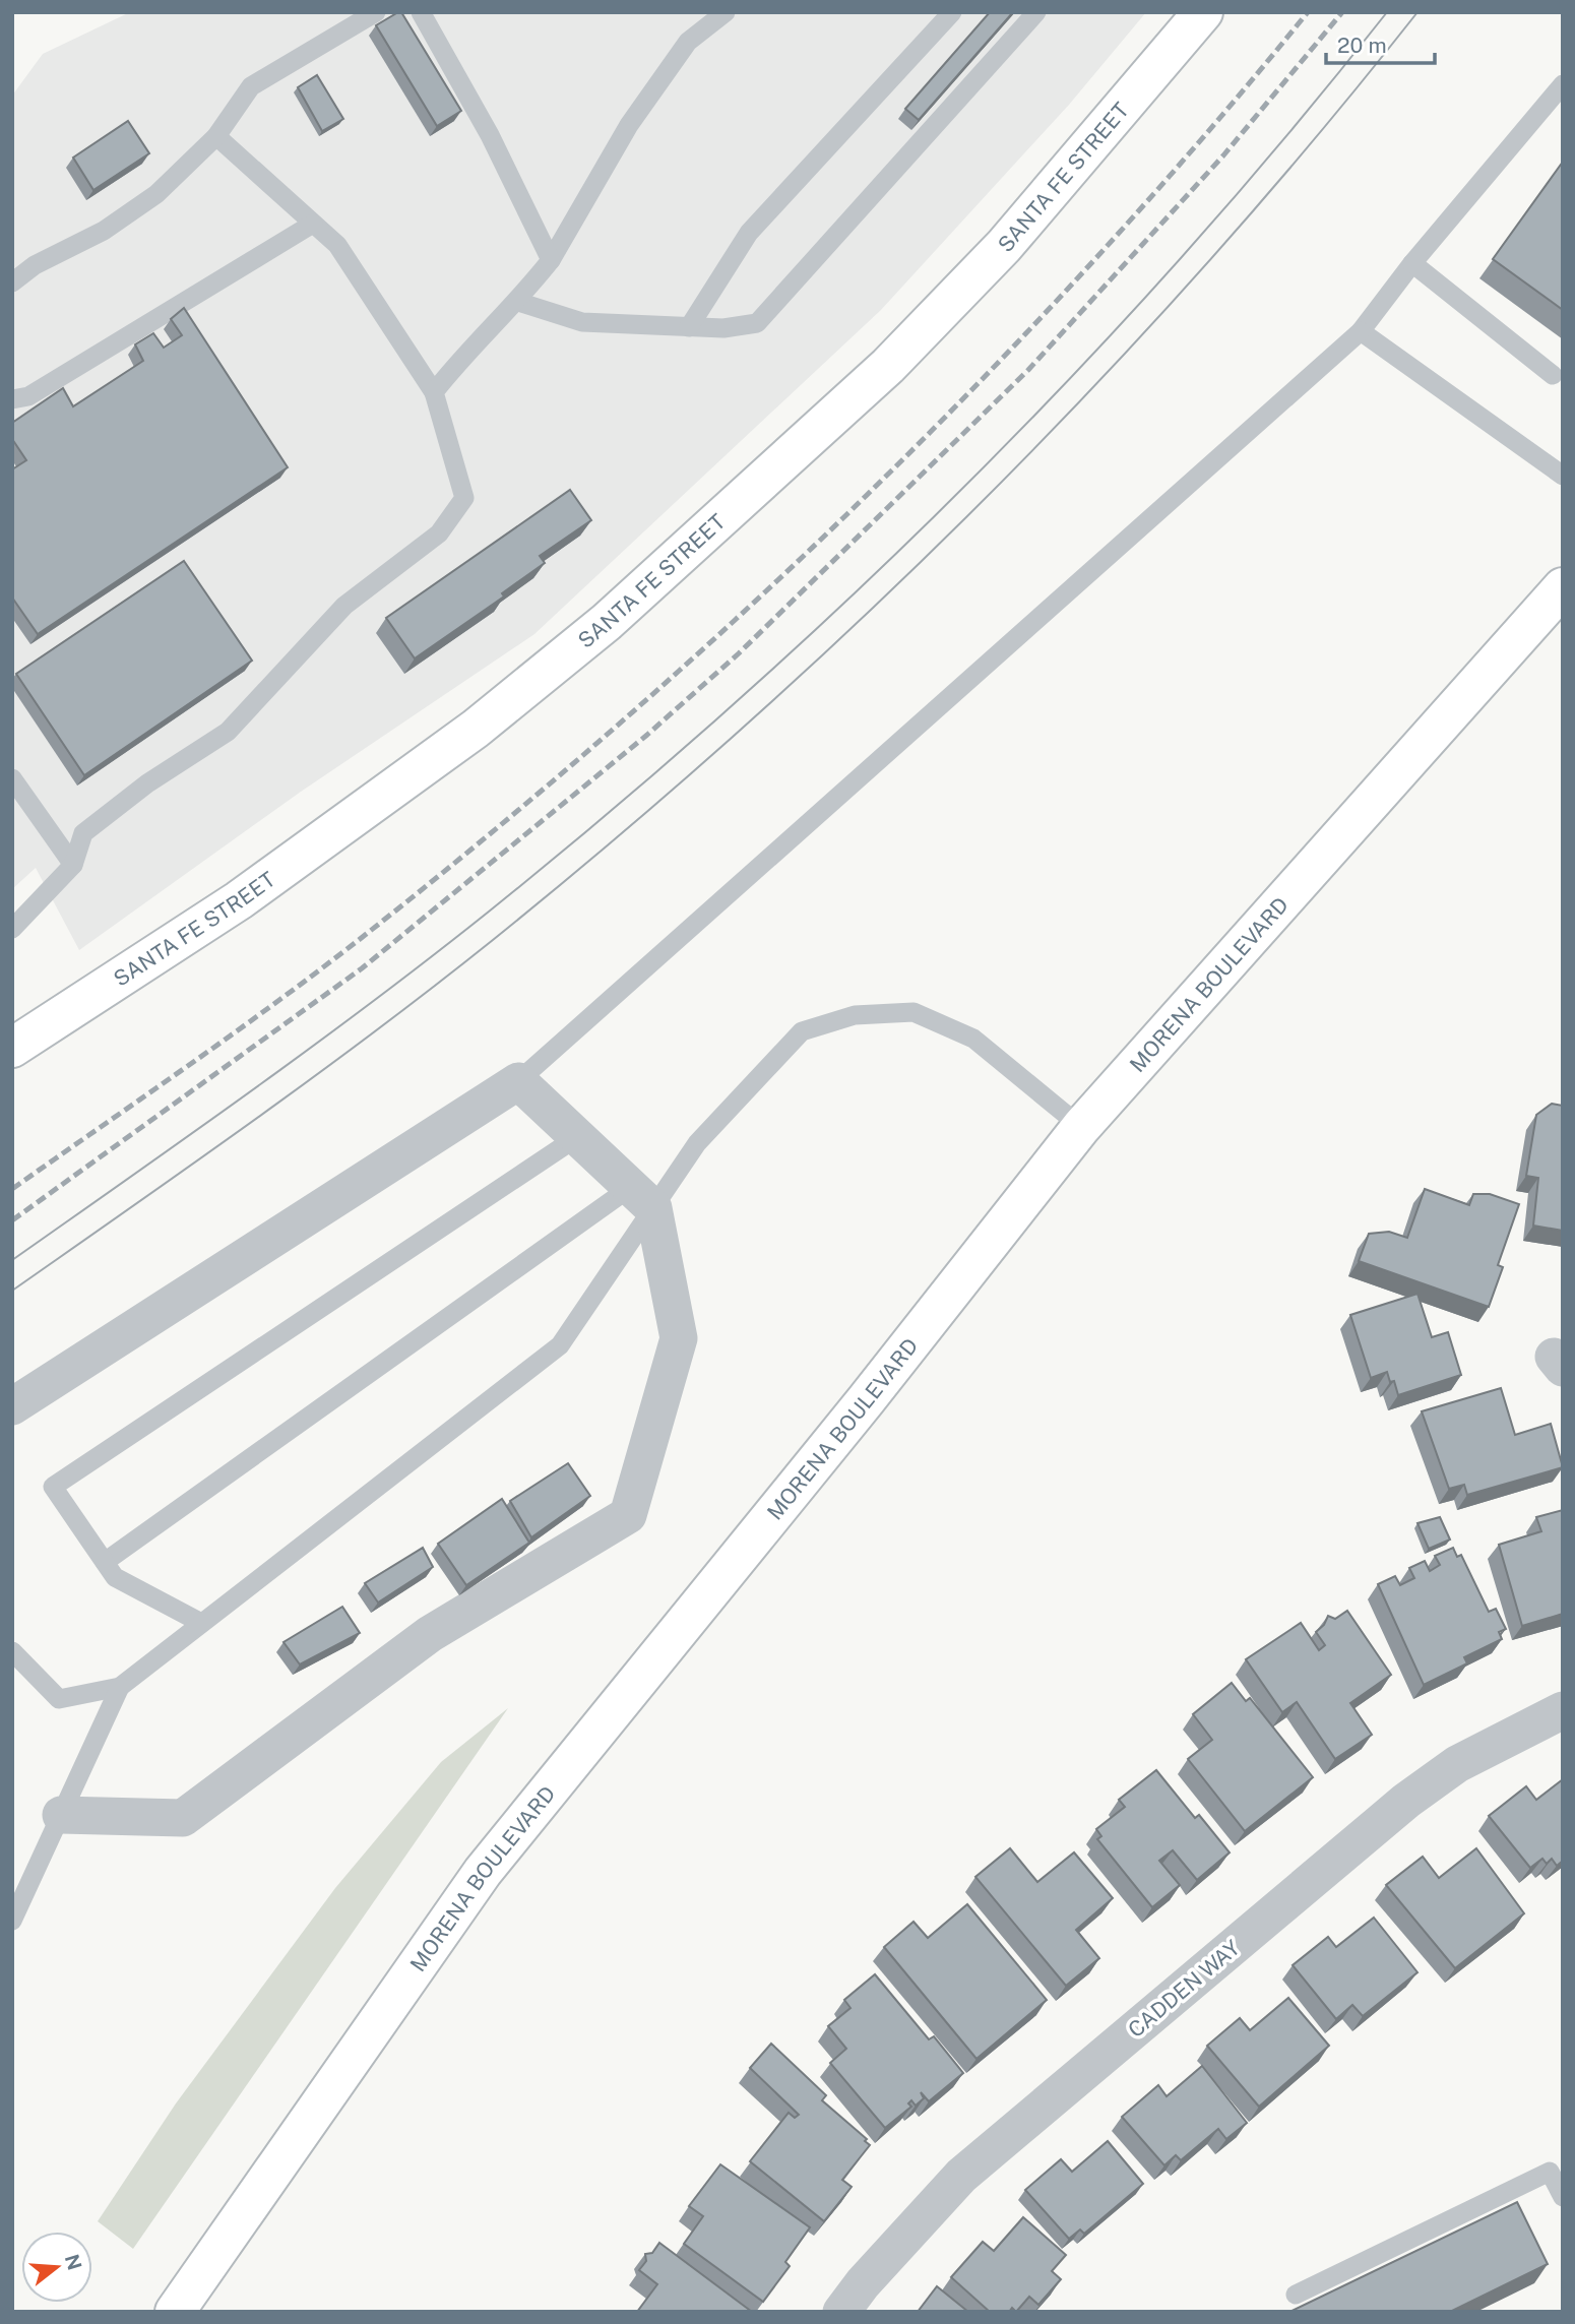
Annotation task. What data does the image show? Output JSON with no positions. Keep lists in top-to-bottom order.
{
  "streets": {
    "main road": ["SANTA FE STREET", "MORENA BOULEVARD"],
    "street": ["CADDEN WAY"]
  },
  "scale_bar": "20 m",
  "north": "right"
}
